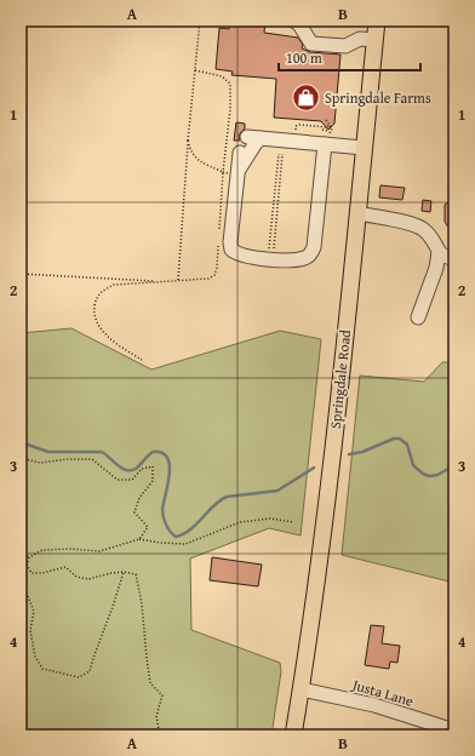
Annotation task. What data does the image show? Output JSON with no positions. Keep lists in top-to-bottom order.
{
  "streets": {
    "main road": ["Springdale Road"],
    "street": ["Justa Lane"]
  },
  "crossings": [
    ["Springdale Road", "Justa Lane"]
  ],
  "places": {
    "shop": ["Springdale Farms"]
  },
  "scale_bar": "100 m",
  "grid": {
    "columns": ["A", "B"],
    "rows": [
      "1",
      "2",
      "3",
      "4"
    ]
  }
}
